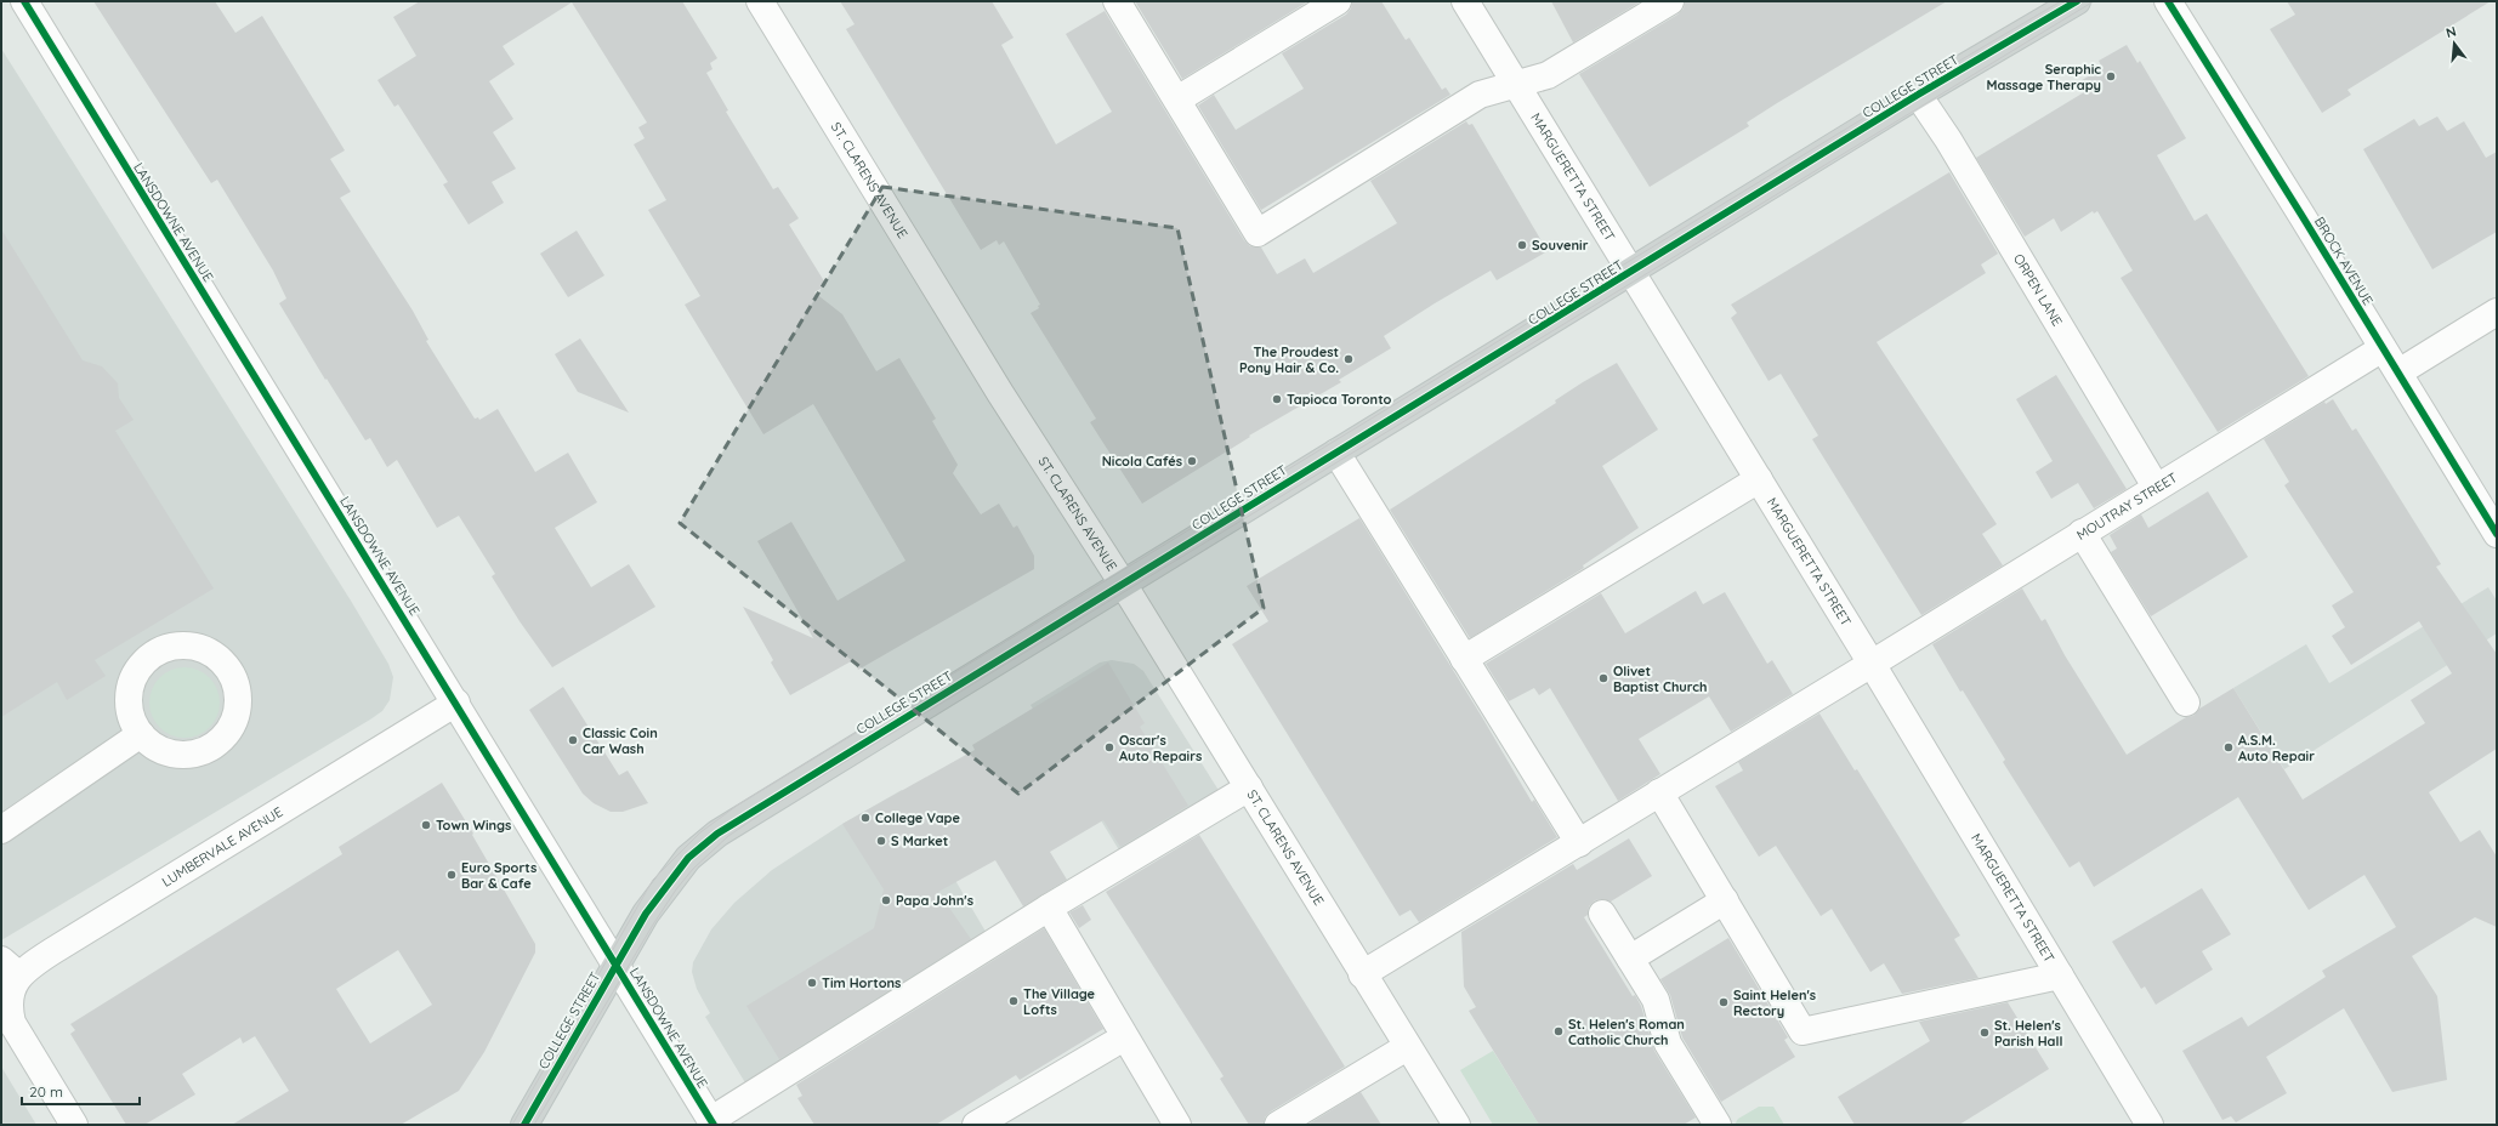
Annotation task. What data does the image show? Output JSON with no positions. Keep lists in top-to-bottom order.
{
  "streets": {
    "main road": ["COLLEGE STREET"],
    "street": [
      "MARGUERETTA STREET",
      "ST. CLARENS AVENUE",
      "LANSDOWNE AVENUE",
      "BROCK AVENUE",
      "ORPEN LANE",
      "MOUTRAY STREET",
      "LUMBERVALE AVENUE"
    ]
  },
  "crossings": [
    ["COLLEGE STREET", "MARGUERETTA STREET"],
    ["COLLEGE STREET", "ST. CLARENS AVENUE"],
    ["COLLEGE STREET", "LANSDOWNE AVENUE"],
    ["COLLEGE STREET", "ORPEN LANE"],
    ["MARGUERETTA STREET", "MOUTRAY STREET"],
    ["ST. CLARENS AVENUE", "MOUTRAY STREET"],
    ["LANSDOWNE AVENUE", "LUMBERVALE AVENUE"],
    ["BROCK AVENUE", "MOUTRAY STREET"],
    ["ORPEN LANE", "MOUTRAY STREET"]
  ],
  "places": [
    "Seraphic Massage Therapy",
    "Souvenir",
    "The Proudest Pony Hair & Co.",
    "Tapioca Toronto",
    "Nicola Cafés",
    "Olivet Baptist Church",
    "Classic Coin Car Wash",
    "Oscar's Auto Repairs",
    "A.S.M. Auto Repair",
    "College Vape",
    "Town Wings",
    "S Market",
    "Euro Sports Bar & Cafe",
    "Papa John's",
    "Tim Hortons",
    "The Village Lofts",
    "Saint Helen's Rectory",
    "St. Helen's Roman Catholic Church",
    "St. Helen's Parish Hall"
  ],
  "scale_bar": "20 m",
  "north": "top"
}
